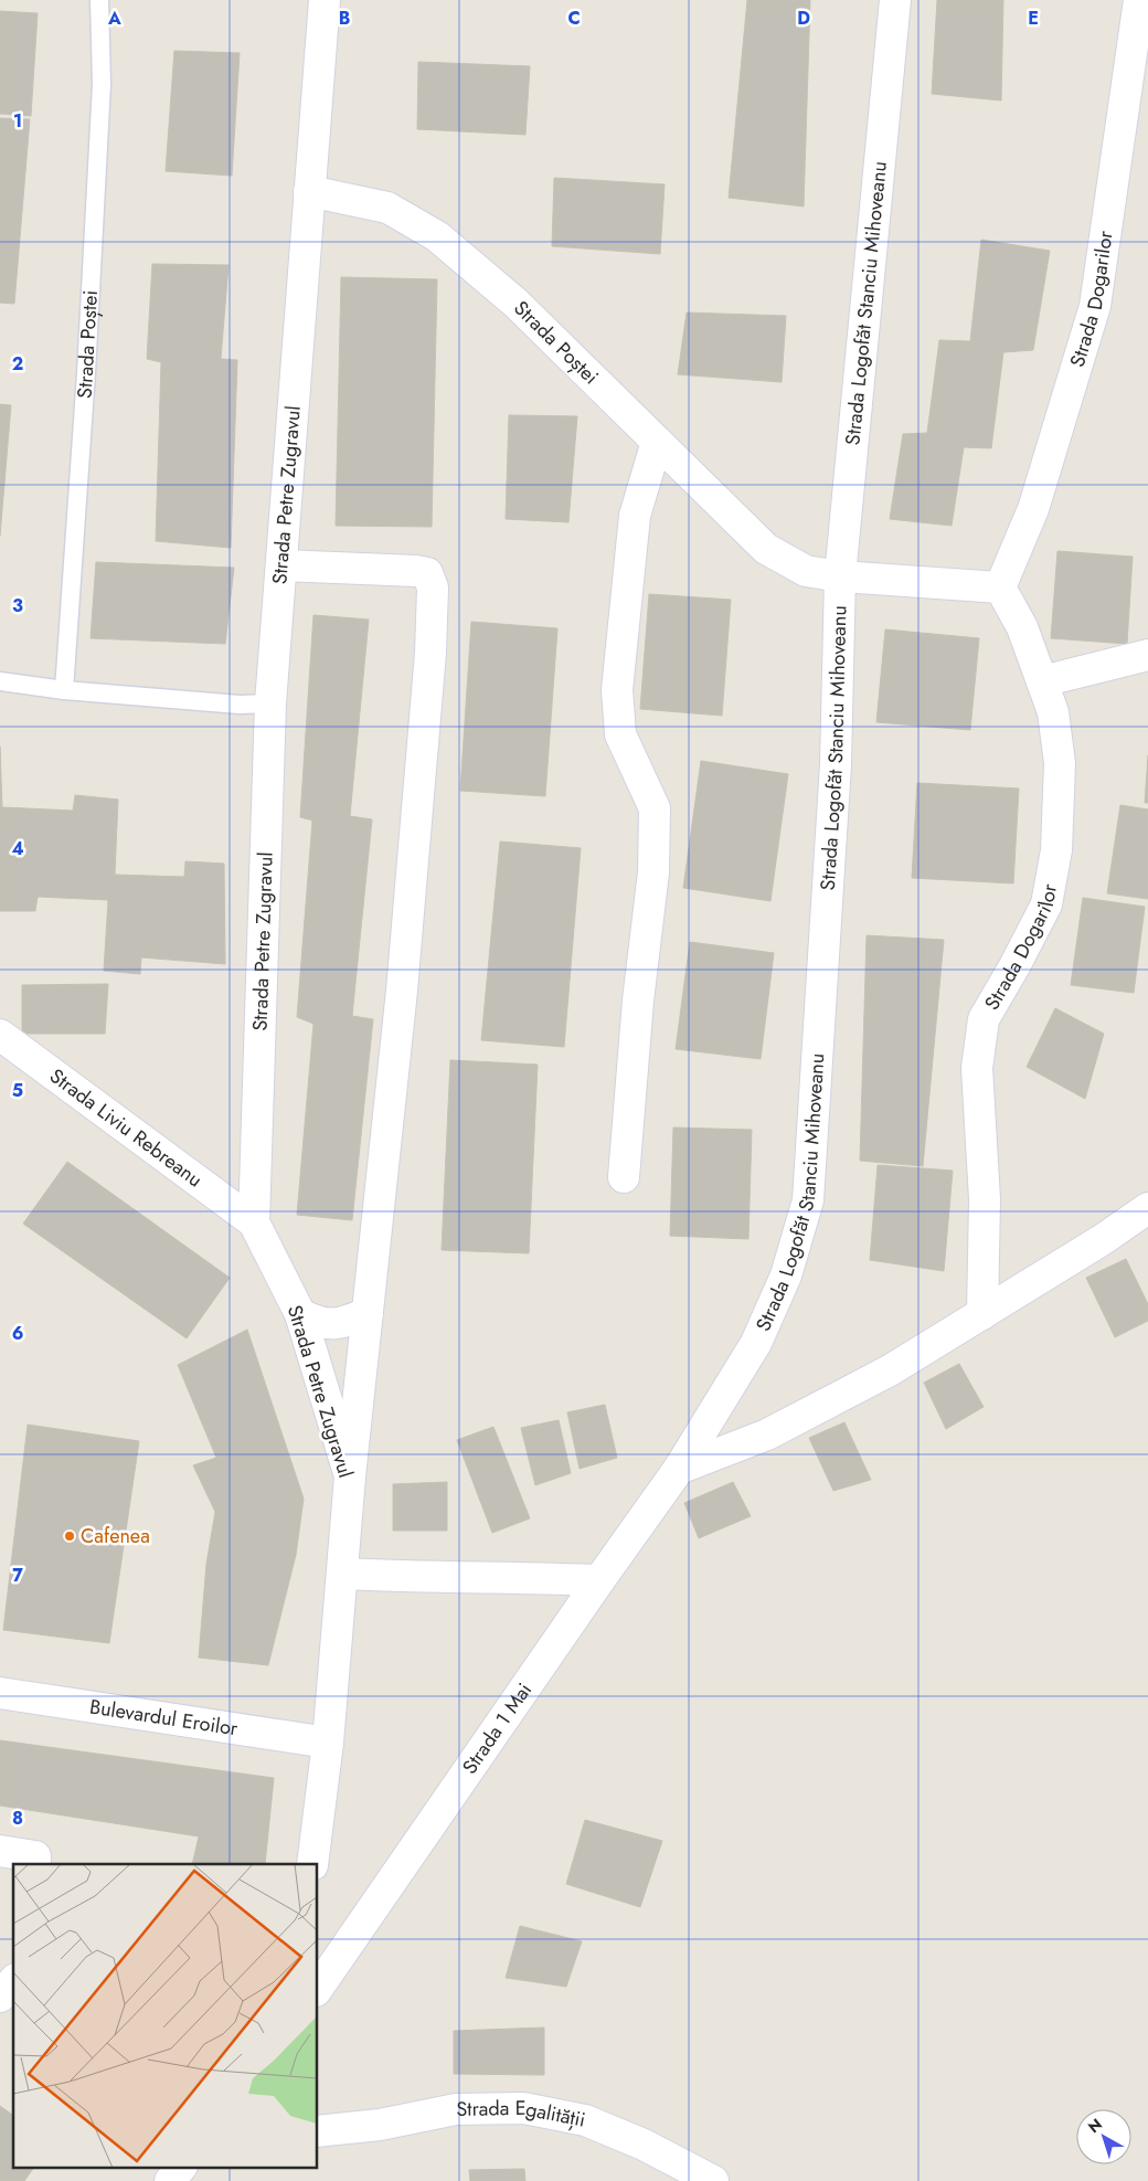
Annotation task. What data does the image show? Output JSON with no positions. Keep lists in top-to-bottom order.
{
  "streets": {
    "street": [
      "Strada Dogarilor",
      "Strada Logofăt Stanciu Mihoveanu",
      "Strada Poștei",
      "Strada Petre Zugravul",
      "Strada Liviu Rebreanu",
      "Bulevardul Eroilor",
      "Strada 1 Mai",
      "Strada Egalității"
    ]
  },
  "crossings": [
    ["Strada Logofăt Stanciu Mihoveanu", "Strada Poștei"],
    ["Strada Logofăt Stanciu Mihoveanu", "Strada 1 Mai"],
    ["Strada Poștei", "Strada Petre Zugravul"],
    ["Strada Petre Zugravul", "Strada Liviu Rebreanu"],
    ["Strada Petre Zugravul", "Bulevardul Eroilor"]
  ],
  "places": ["Cafenea"],
  "north": "top left",
  "grid": {
    "columns": [
      "A",
      "B",
      "C",
      "D",
      "E"
    ],
    "rows": [
      "1",
      "2",
      "3",
      "4",
      "5",
      "6",
      "7",
      "8"
    ]
  }
}
